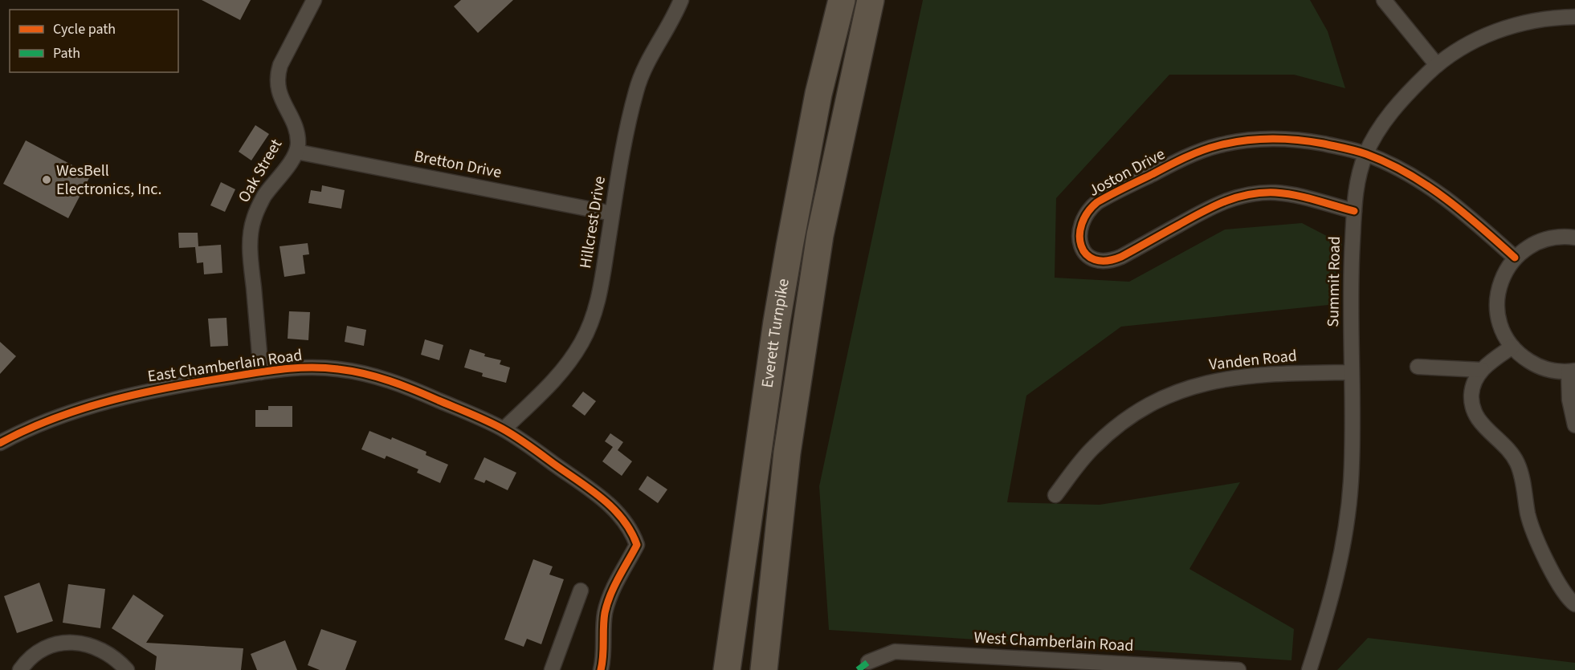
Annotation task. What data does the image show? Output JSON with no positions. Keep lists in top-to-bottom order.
{
  "streets": {
    "highway": ["Everett Turnpike"],
    "street": [
      "Bretton Drive",
      "Oak Street",
      "Joston Drive",
      "Hillcrest Drive",
      "Summit Road",
      "Vanden Road",
      "East Chamberlain Road",
      "West Chamberlain Road"
    ]
  },
  "crossings": [
    ["Bretton Drive", "Oak Street"],
    ["Bretton Drive", "Hillcrest Drive"],
    ["Oak Street", "East Chamberlain Road"],
    ["Joston Drive", "Summit Road"],
    ["Hillcrest Drive", "East Chamberlain Road"],
    ["Summit Road", "Vanden Road"]
  ],
  "places": ["WesBell Electronics, Inc."],
  "legend": ["Cycle path", "Path"]
}
